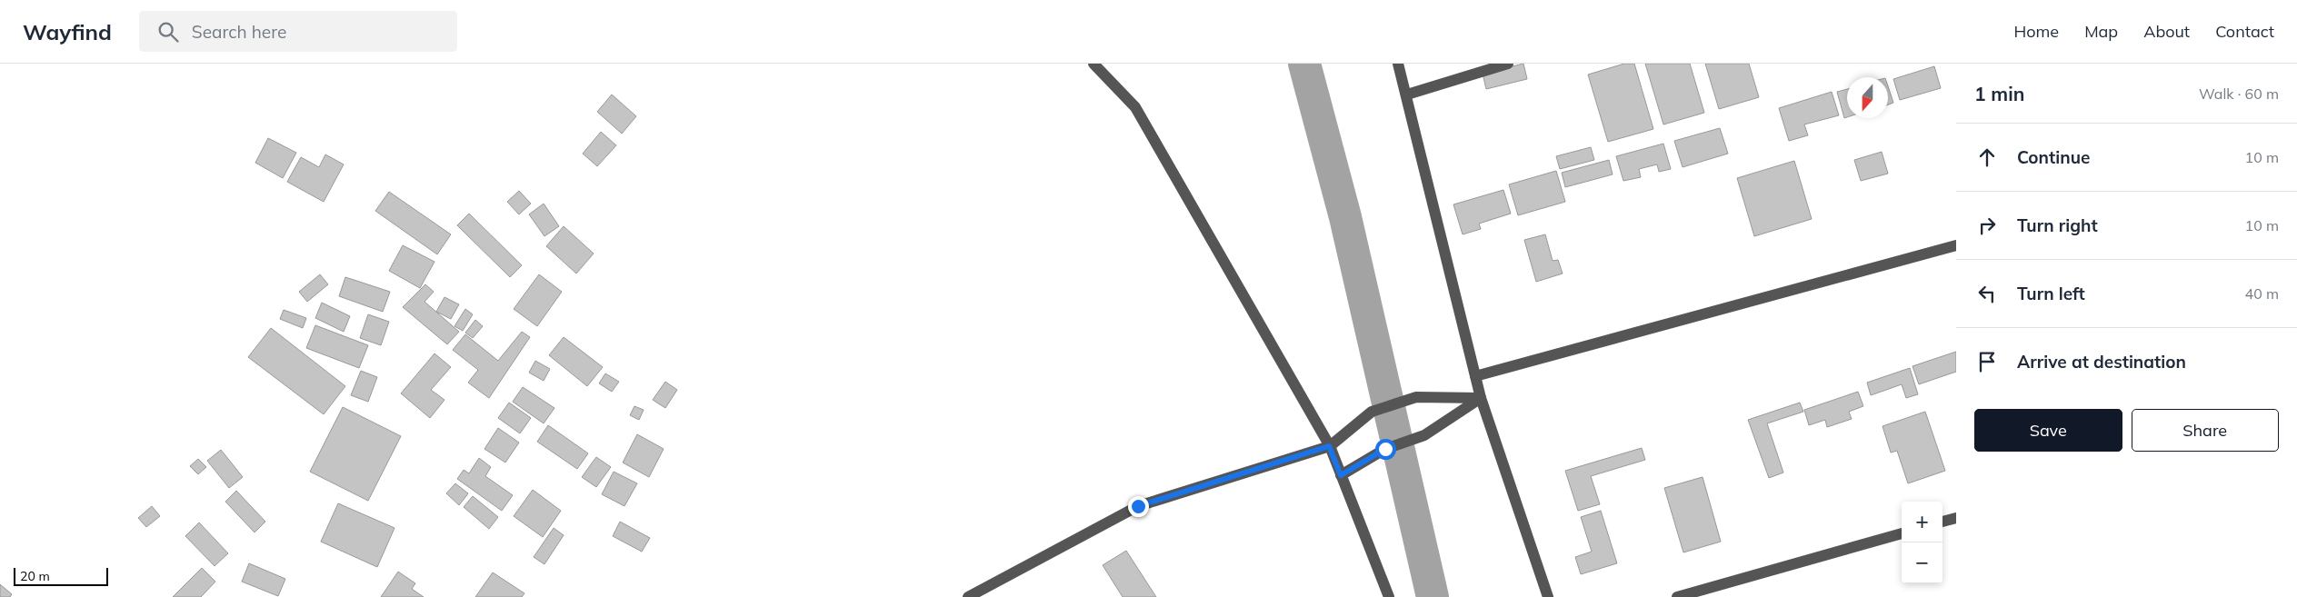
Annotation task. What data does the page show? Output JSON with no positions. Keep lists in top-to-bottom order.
{
  "scale_bar": "20 m",
  "north": "bottom",
  "page": {
    "header": "Wayfind",
    "search": "Search here",
    "nav": [
      "Home",
      "Map",
      "About",
      "Contact"
    ],
    "heading": ["1 min", "Walk · 60 m"],
    "list": [
      ["Continue", "10 m"],
      ["Turn right", "10 m"],
      ["Turn left", "40 m"],
      "Arrive at destination"
    ],
    "buttons": ["Save", "Share"],
    "map_buttons": ["+", "−"],
    "scale": "20 m"
  }
}
